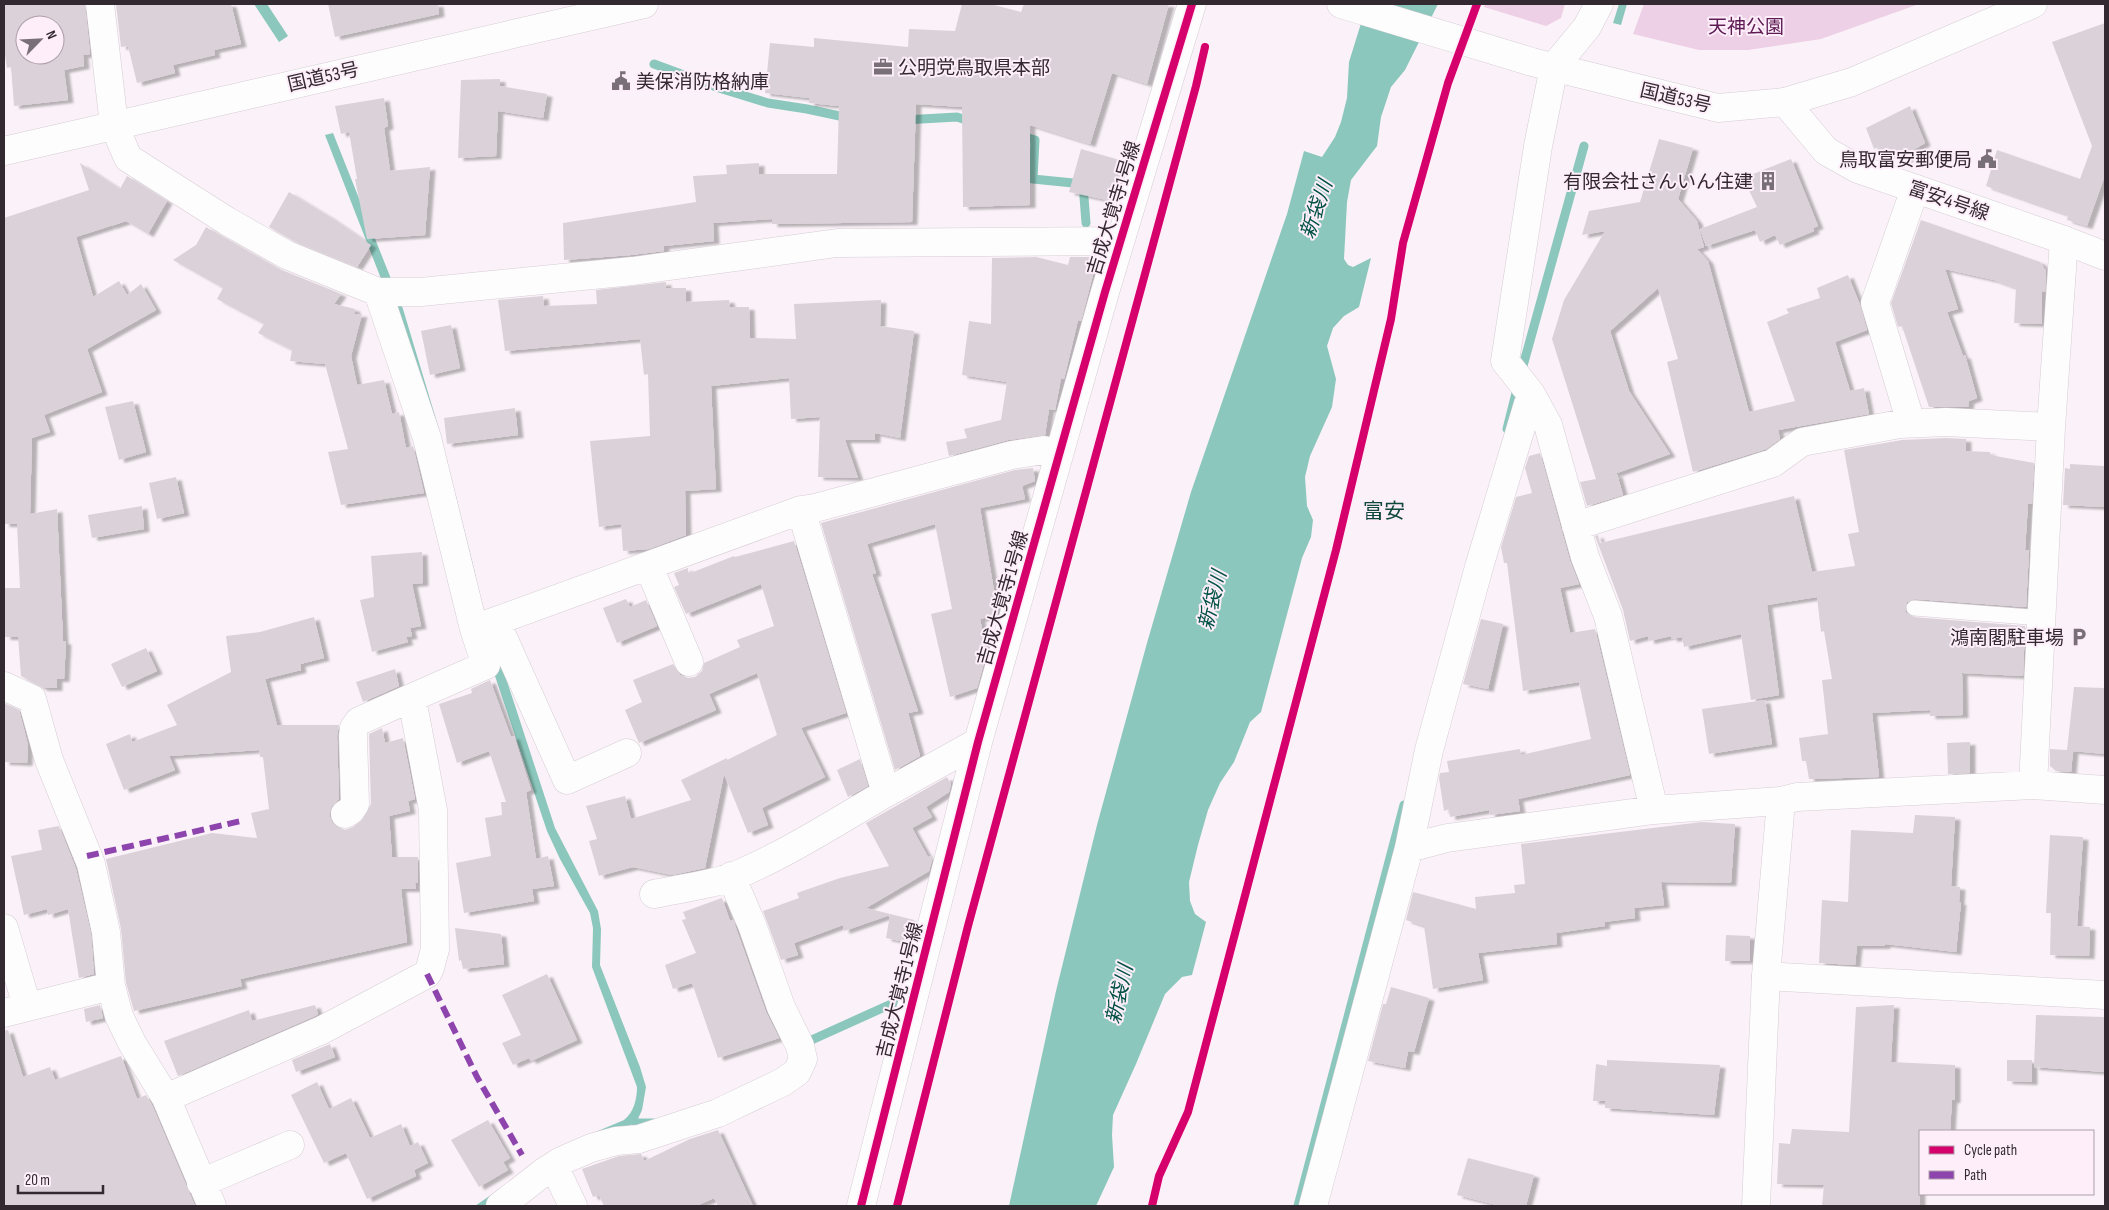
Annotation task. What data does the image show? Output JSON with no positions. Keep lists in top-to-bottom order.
{
  "streets": {
    "main road": ["国道53号", "富安4号線", "吉成大覚寺1号線"]
  },
  "crossings": [
    ["国道53号", "富安4号線"]
  ],
  "districts": ["富安"],
  "water": ["新袋川"],
  "parks": ["天神公園"],
  "places": {
    "office": ["公明党鳥取県本部"],
    "public building": ["美保消防格納庫", "鳥取富安郵便局"],
    "building": ["有限会社さんいん住建"],
    "parking": ["鴻南閣駐車場"]
  },
  "legend": ["Cycle path", "Path"],
  "scale_bar": "20 m",
  "north": "top right"
}
